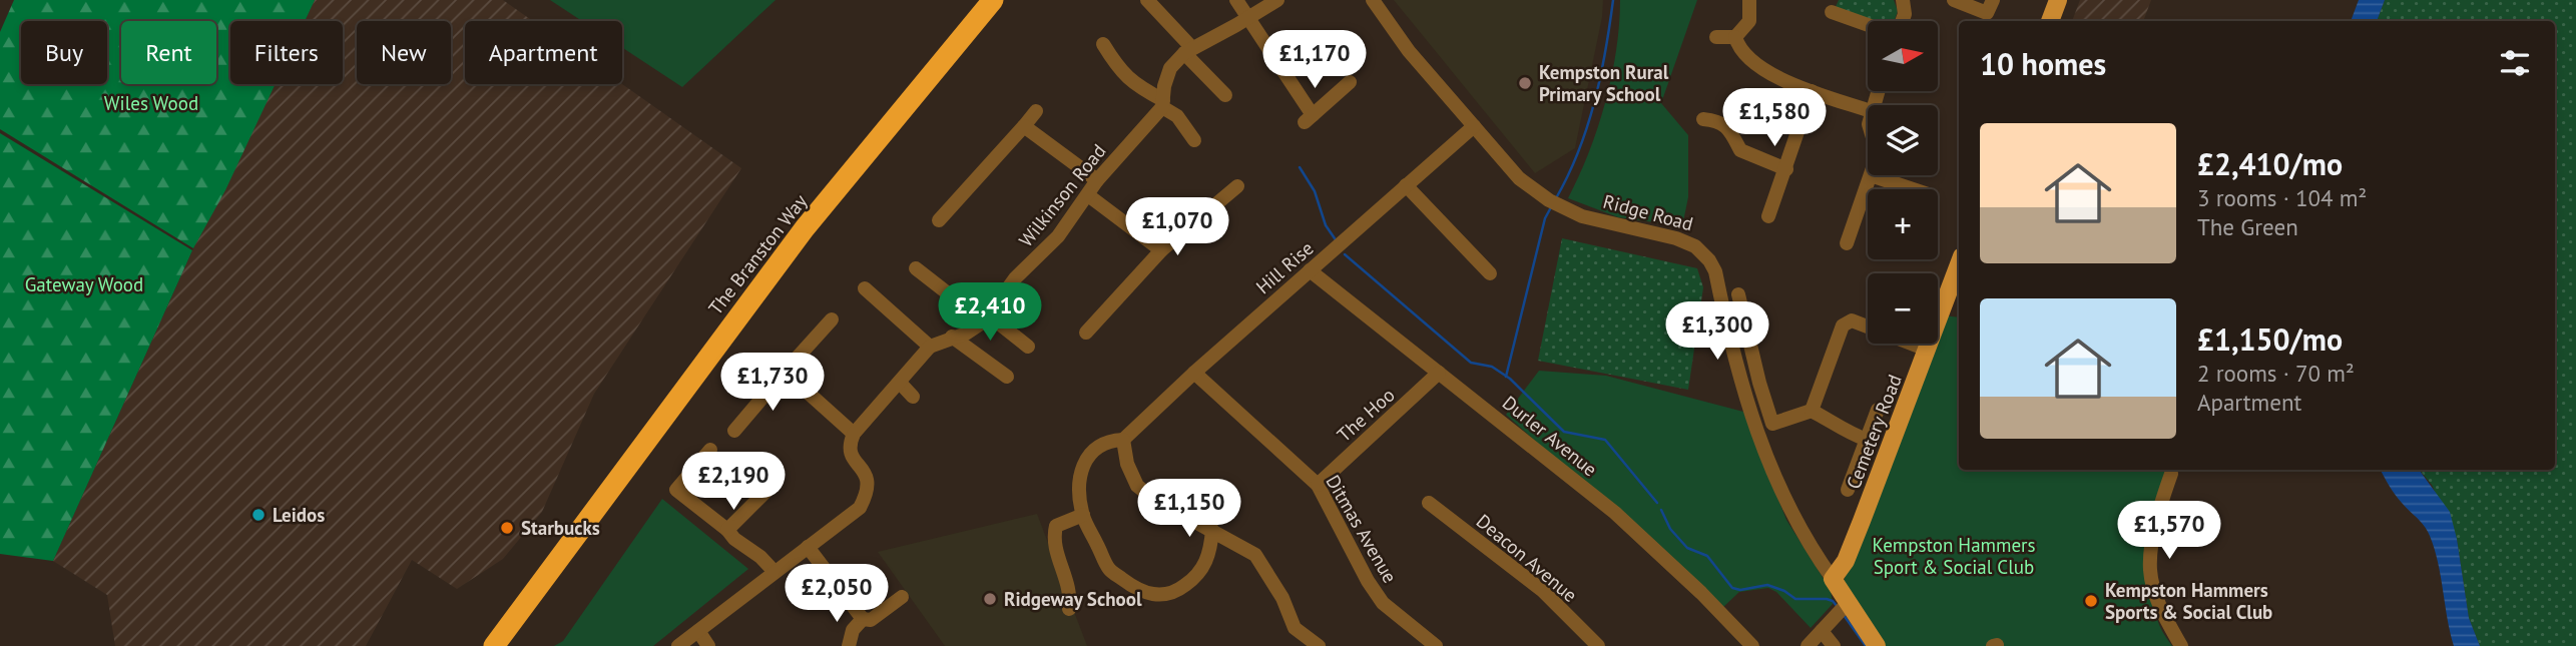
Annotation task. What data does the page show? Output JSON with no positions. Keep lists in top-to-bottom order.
{
  "streets": {
    "highway": ["The Branston Way"],
    "main road": ["Cemetery Road"],
    "street": [
      "Wilkinson Road",
      "Ridge Road",
      "Hill Rise",
      "The Hoo",
      "Durler Avenue",
      "Ditmas Avenue",
      "Deacon Avenue"
    ]
  },
  "crossings": [
    ["Ridge Road", "Hill Rise"],
    ["Ridge Road", "Cemetery Road"],
    ["Hill Rise", "Durler Avenue"],
    ["Hill Rise", "Ditmas Avenue"],
    ["The Hoo", "Durler Avenue"],
    ["The Hoo", "Ditmas Avenue"]
  ],
  "parks": ["Wiles Wood", "Gateway Wood", "Kempston Hammers Sport & Social Club"],
  "places": [
    "Kempston Rural Primary School",
    "Leidos",
    "Starbucks",
    "Ridgeway School",
    "Kempston Hammers Sports & Social Club"
  ],
  "north": "right",
  "page": {
    "map_buttons": ["+", "−"],
    "chip": [
      "Buy",
      "Rent",
      "Filters",
      "New",
      "Apartment"
    ],
    "heading": "10 homes",
    "price": [
      "£1,170",
      "£1,580",
      "£1,070",
      "£2,410",
      "£1,300",
      "£1,730",
      "£2,190",
      "£1,150",
      "£1,570",
      "£2,050"
    ],
    "list": [
      {
        "name": "£2,410/mo",
        "note": "3 rooms · 104 m² · The Green"
      },
      {
        "name": "£1,150/mo",
        "note": "2 rooms · 70 m² · Apartment"
      }
    ]
  }
}
